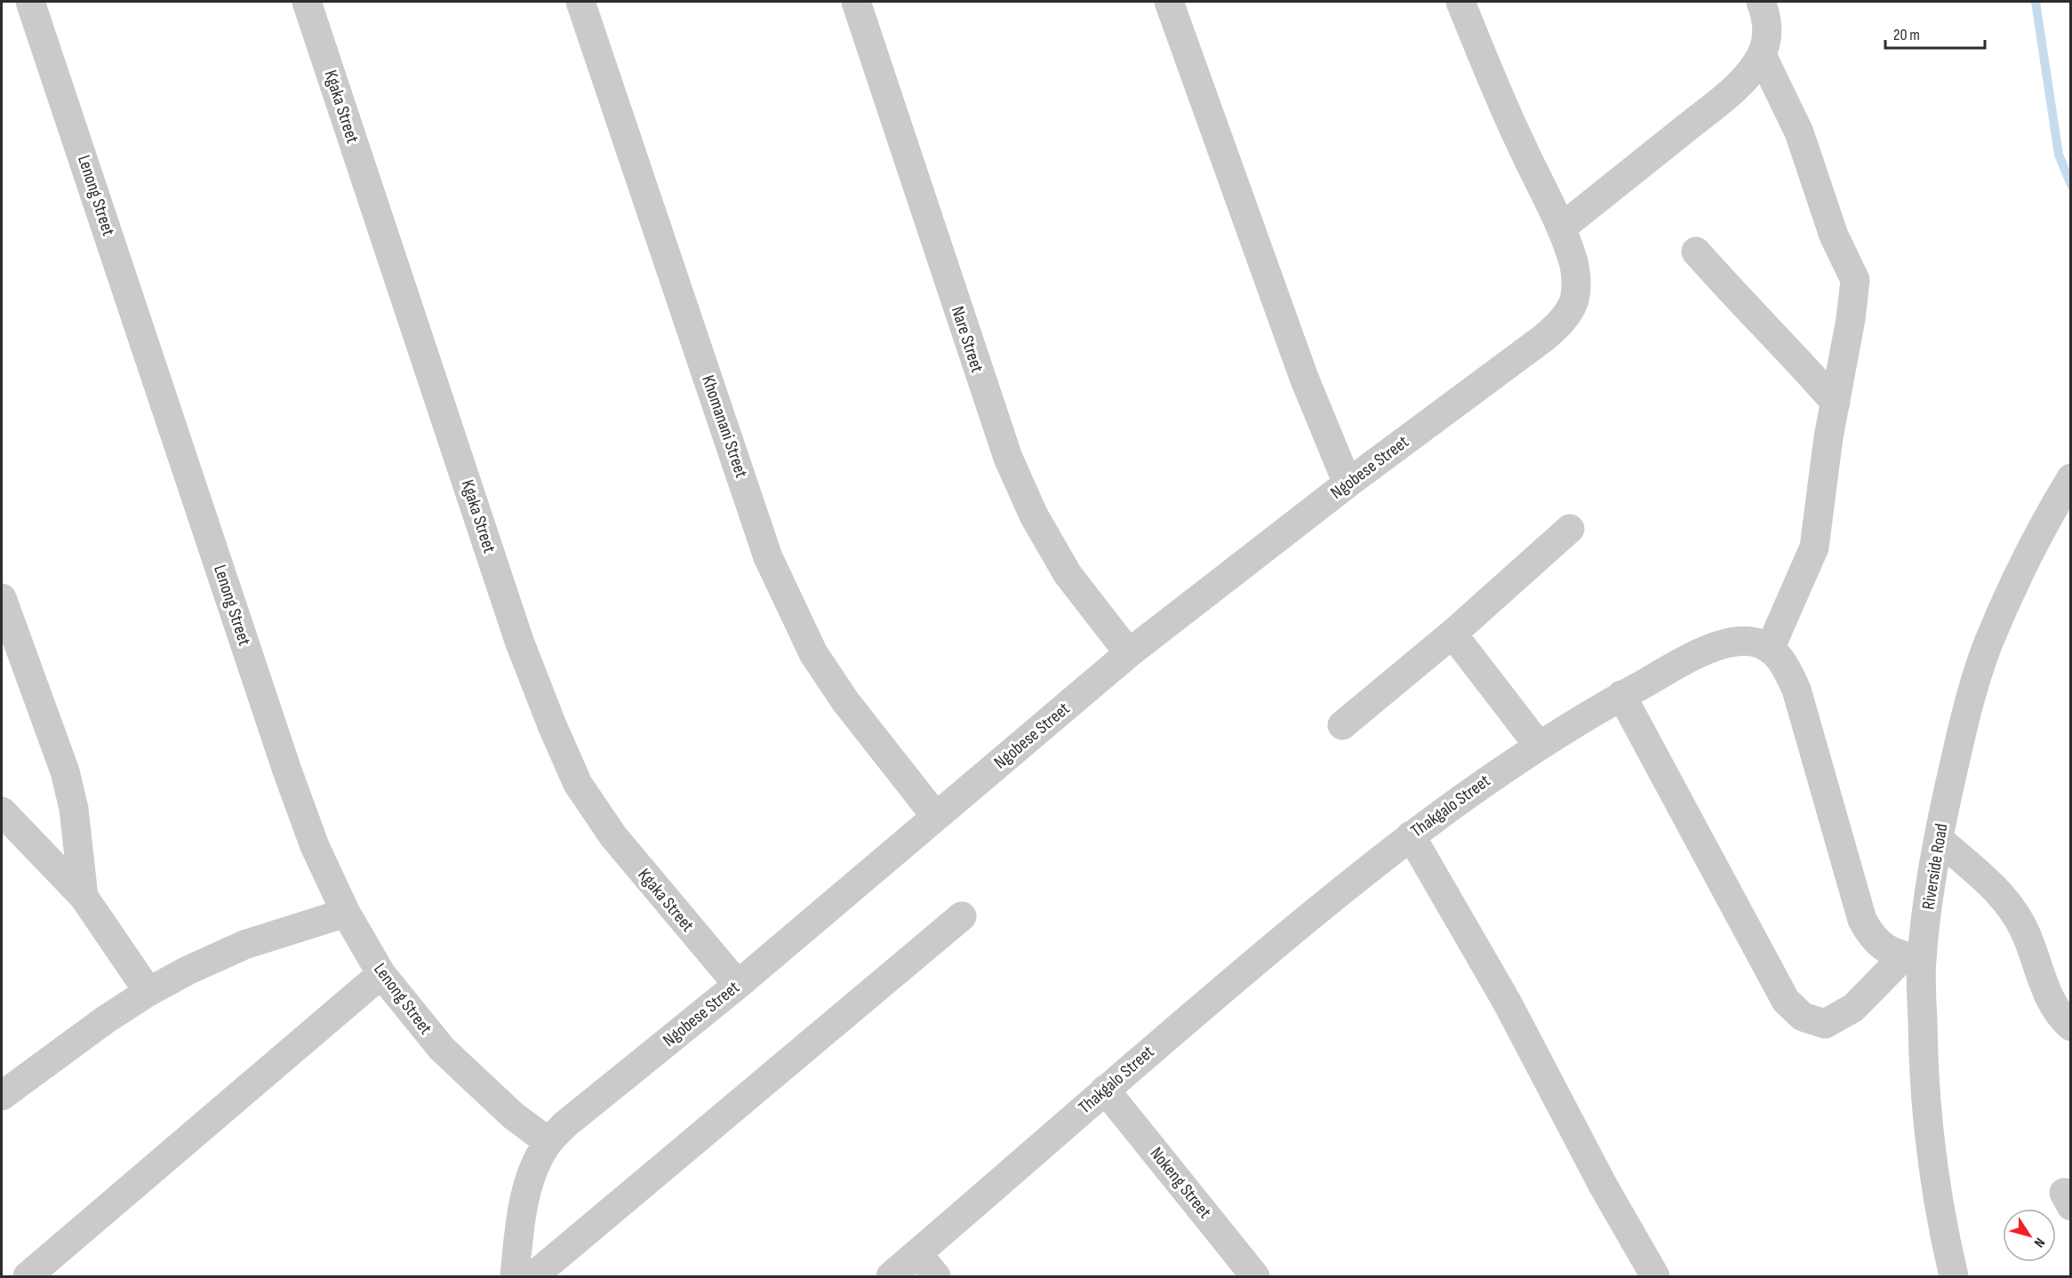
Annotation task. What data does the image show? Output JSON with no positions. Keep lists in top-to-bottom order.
{
  "streets": {
    "street": [
      "Kgaka Street",
      "Lenong Street",
      "Nare Street",
      "Khomanani Street",
      "Ngobese Street",
      "Thakgalo Street",
      "Riverside Road",
      "Nokeng Street"
    ]
  },
  "crossings": [
    ["Kgaka Street", "Ngobese Street"],
    ["Lenong Street", "Ngobese Street"],
    ["Nare Street", "Ngobese Street"],
    ["Khomanani Street", "Ngobese Street"],
    ["Thakgalo Street", "Nokeng Street"]
  ],
  "scale_bar": "20 m",
  "north": "bottom right"
}
